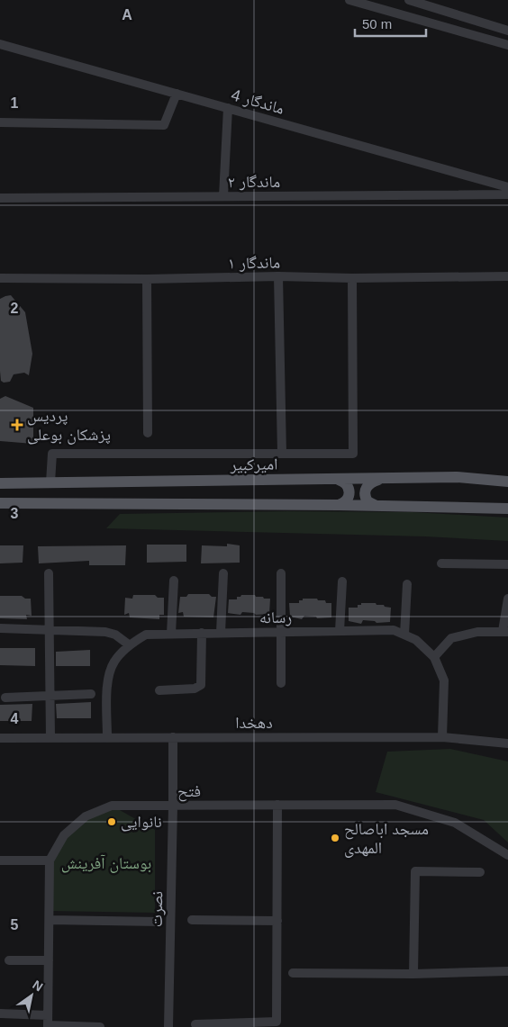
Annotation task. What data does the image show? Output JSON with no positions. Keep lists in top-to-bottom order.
{
  "streets": {
    "main road": ["امیرکبیر"],
    "street": [
      "ماندگار 4",
      "ماندگار ۲",
      "ماندگار ۱",
      "رسانه",
      "دهخدا",
      "فتح",
      "نصرت"
    ]
  },
  "crossings": [
    ["رسانه", "دهخدا"],
    ["دهخدا", "نصرت"],
    ["فتح", "نصرت"]
  ],
  "parks": ["بوستان آفرینش"],
  "places": {
    "health": ["پردیس پزشکان بوعلی"],
    "other": ["نانوایی", "مسجد اباصالح المهدی"]
  },
  "scale_bar": "50 m",
  "north": "top right",
  "grid": {
    "columns": ["A"],
    "rows": [
      "1",
      "2",
      "3",
      "4",
      "5"
    ]
  }
}
